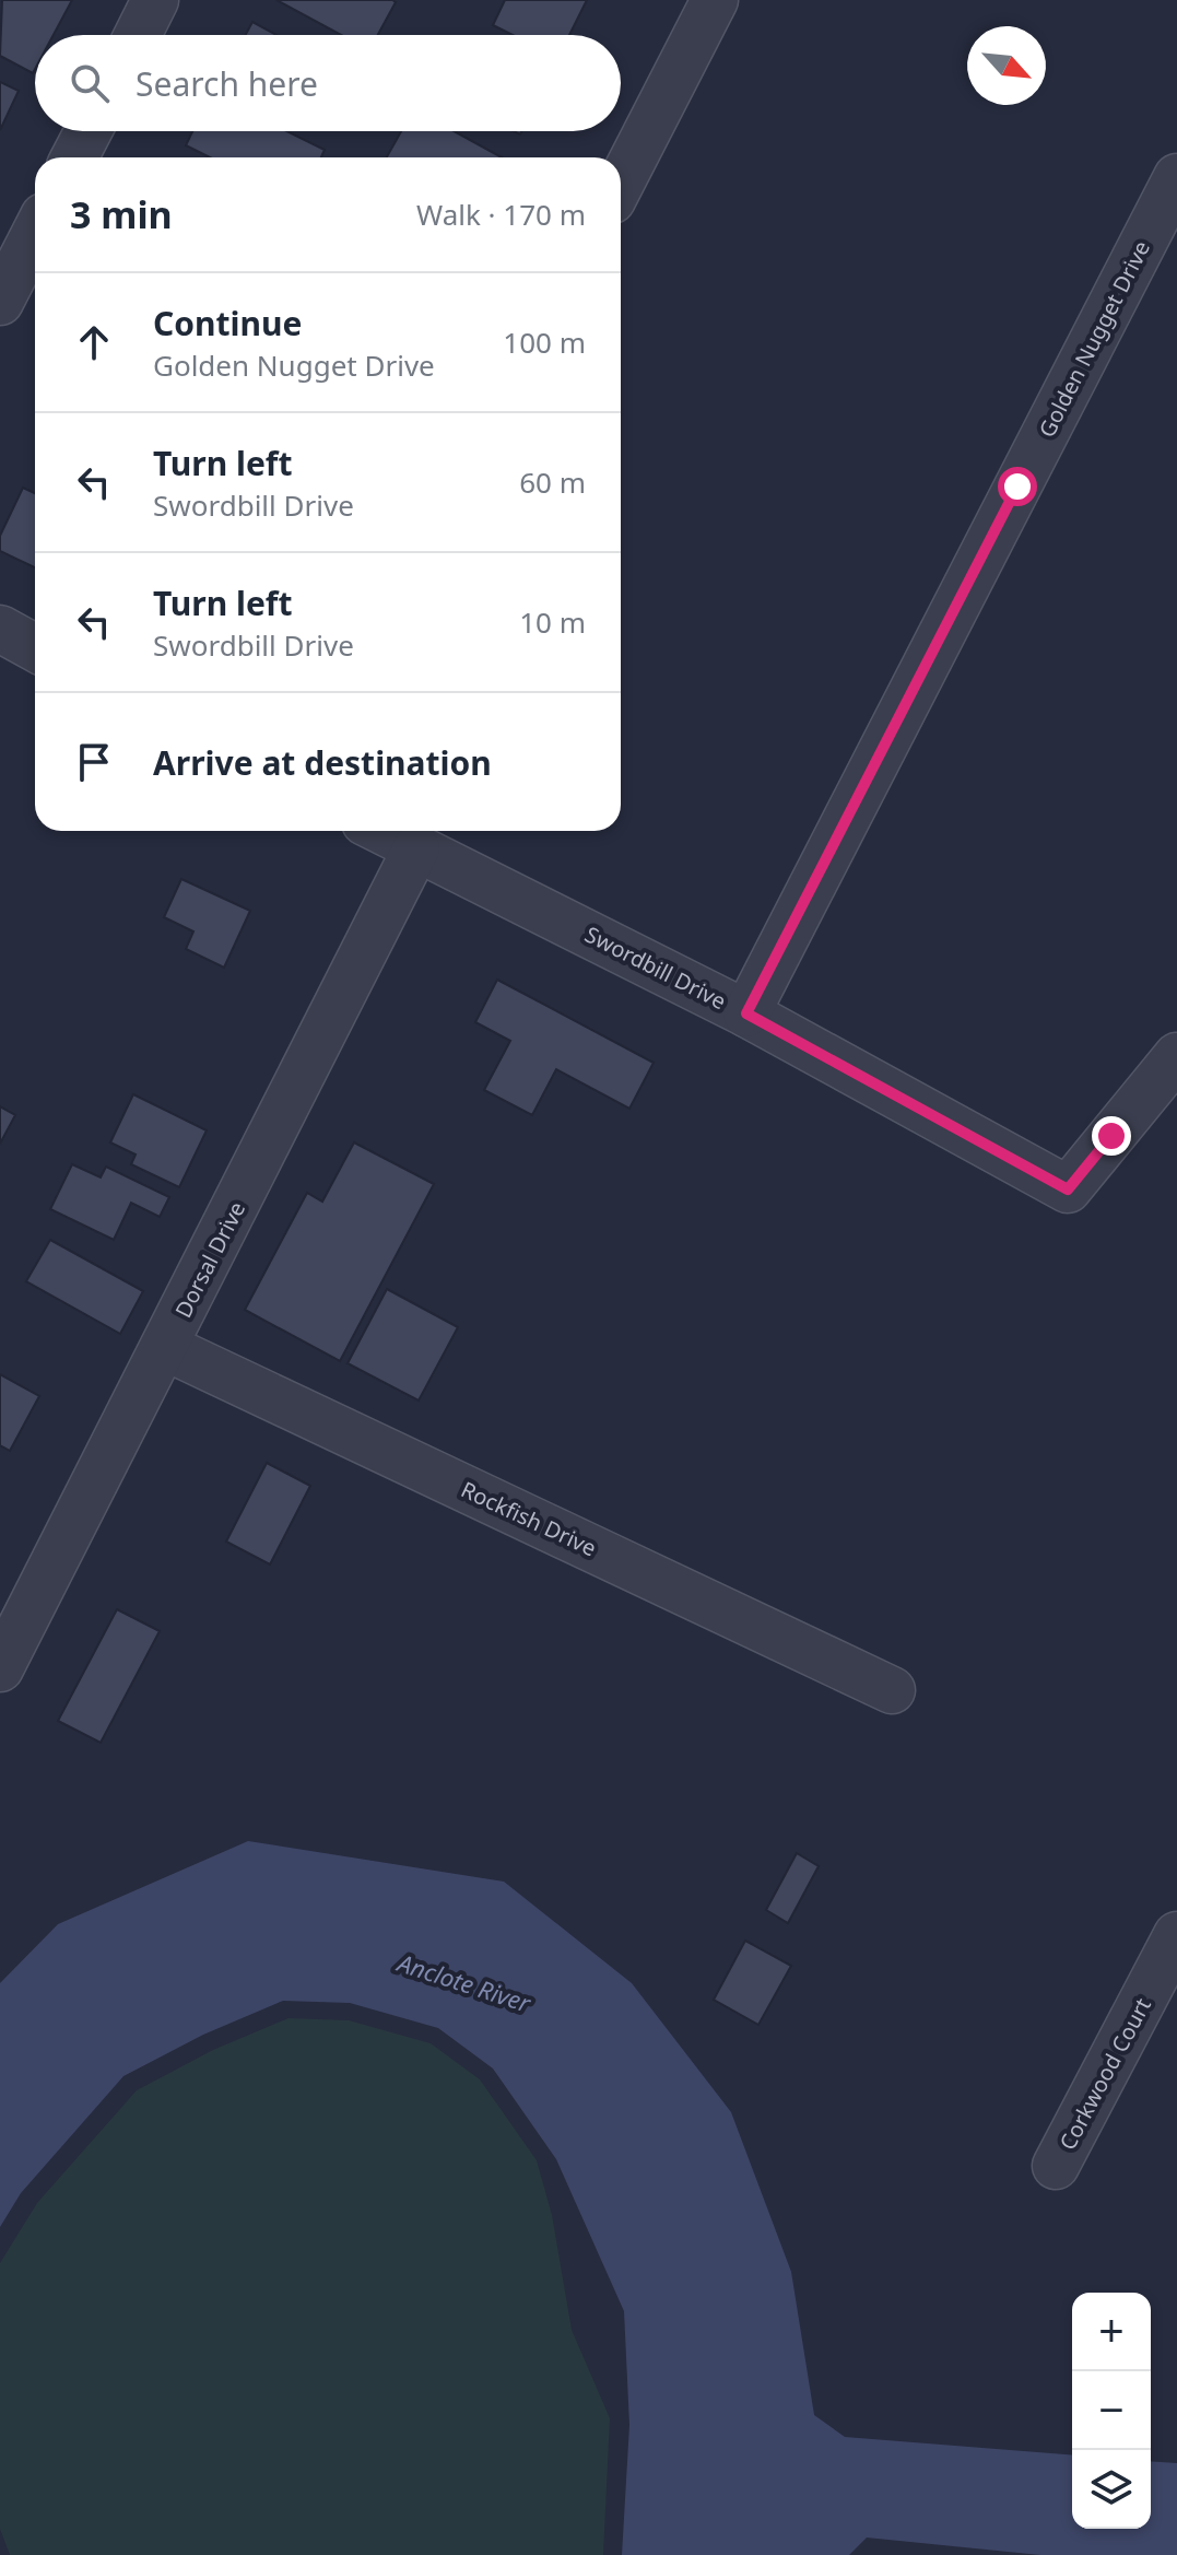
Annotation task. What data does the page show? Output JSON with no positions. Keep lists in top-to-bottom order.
{
  "streets": {
    "street": [
      "Golden Nugget Drive",
      "Swordbill Drive",
      "Dorsal Drive",
      "Rockfish Drive",
      "Corkwood Court"
    ]
  },
  "crossings": [
    ["Golden Nugget Drive", "Swordbill Drive"],
    ["Swordbill Drive", "Dorsal Drive"],
    ["Dorsal Drive", "Rockfish Drive"]
  ],
  "water": ["Anclote River"],
  "north": "bottom right",
  "page": {
    "search": "Search here",
    "heading": ["3 min", "Walk · 170 m"],
    "list": [
      ["Continue", "Golden Nugget Drive", "100 m"],
      ["Turn left", "Swordbill Drive", "60 m"],
      ["Turn left", "Swordbill Drive", "10 m"],
      "Arrive at destination"
    ],
    "map_buttons": ["+", "−"]
  }
}
